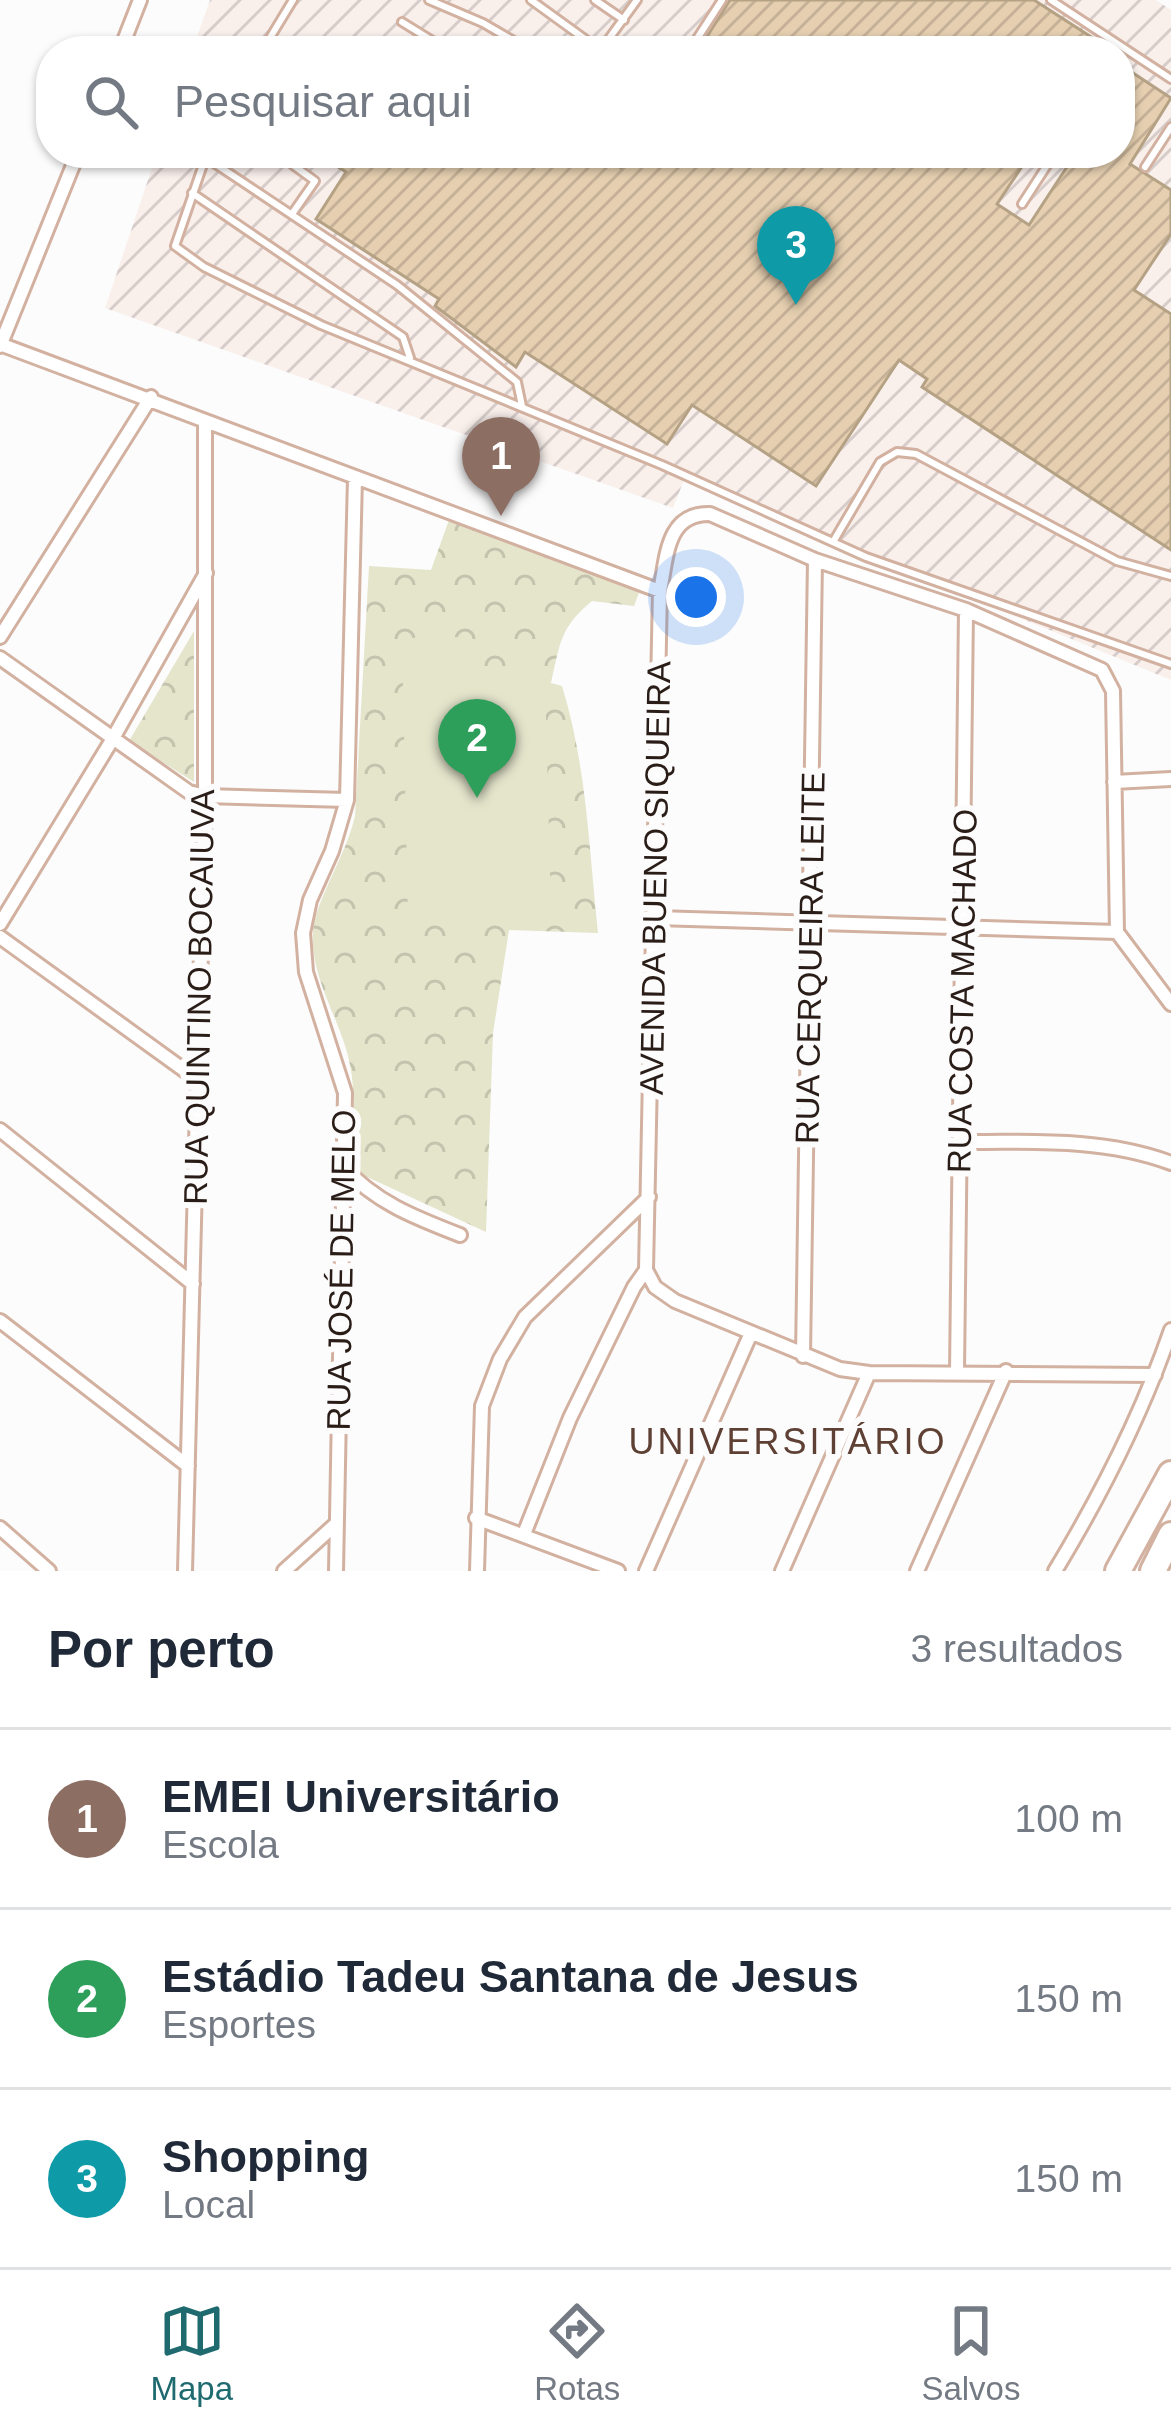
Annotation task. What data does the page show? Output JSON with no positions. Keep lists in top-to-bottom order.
{
  "streets": {
    "street": [
      "AVENIDA BUENO SIQUEIRA",
      "RUA CERQUEIRA LEITE",
      "RUA COSTA MACHADO",
      "RUA QUINTINO BOCAIUVA",
      "RUA JOSÉ DE MELO"
    ]
  },
  "crossings": [
    ["AVENIDA BUENO SIQUEIRA", "RUA CERQUEIRA LEITE"]
  ],
  "districts": ["UNIVERSITÁRIO"],
  "page": {
    "search": "Pesquisar aqui",
    "pins": ["3", "1", "2"],
    "heading": ["Por perto", "3 resultados"],
    "list": [
      {
        "mark": "1",
        "name": "EMEI Universitário",
        "note": "Escola",
        "value": "100 m"
      },
      {
        "mark": "2",
        "name": "Estádio Tadeu Santana de Jesus",
        "note": "Esportes",
        "value": "150 m"
      },
      {
        "mark": "3",
        "name": "Shopping",
        "note": "Local",
        "value": "150 m"
      }
    ],
    "nav": ["Mapa", "Rotas", "Salvos"]
  }
}
